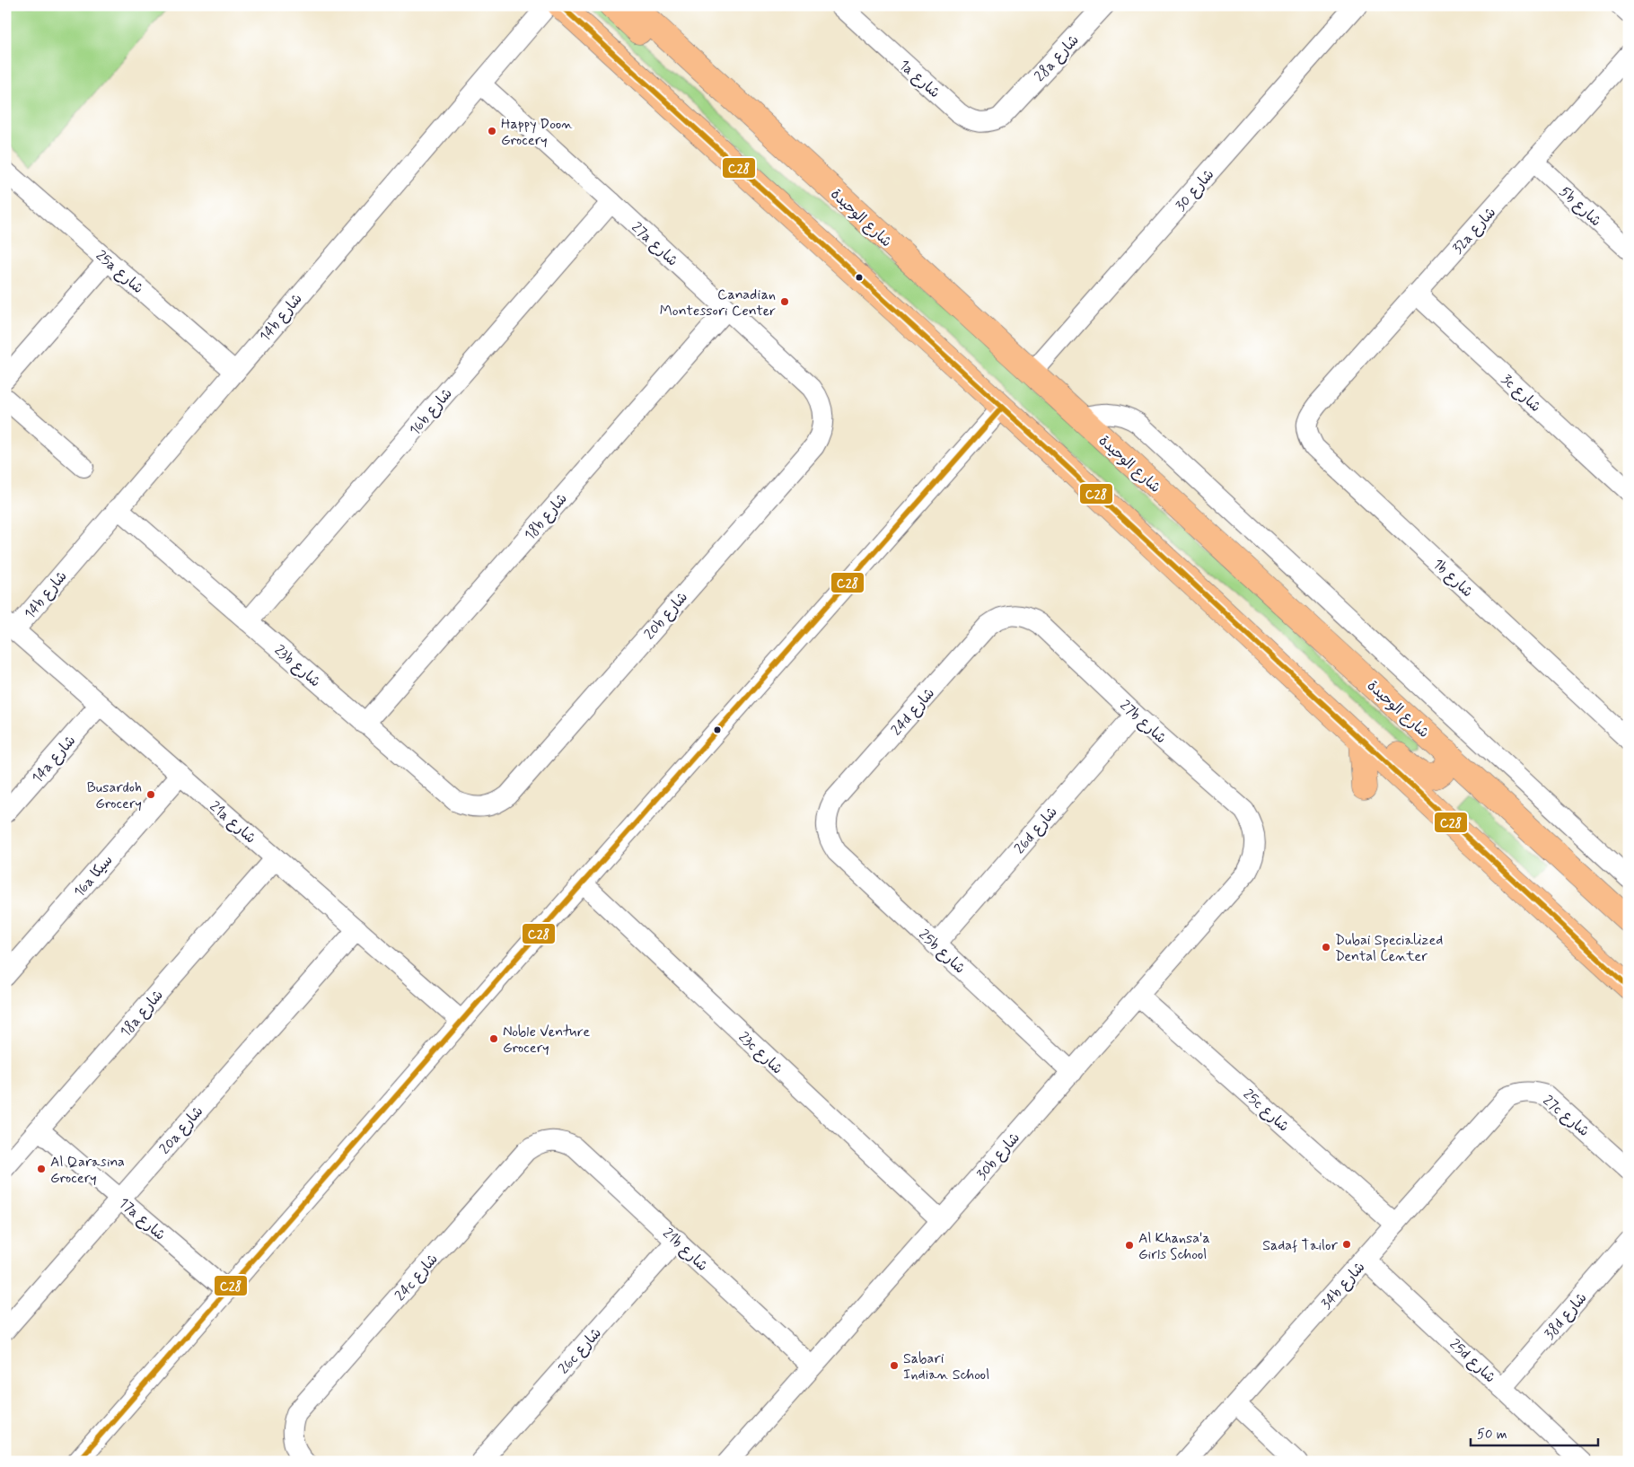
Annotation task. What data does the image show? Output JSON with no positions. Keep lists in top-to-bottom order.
{
  "streets": {
    "main road": ["شارع الوحيدة"],
    "street": [
      "28a شارع",
      "1a شارع",
      "شارع 30",
      "5b شارع",
      "32a شارع",
      "27a شارع",
      "25a شارع",
      "14b شارع",
      "3c شارع",
      "16b شارع",
      "18b شارع",
      "1b شارع",
      "20b شارع",
      "23b شارع",
      "24d شارع",
      "27b شارع",
      "14a شارع",
      "21a شارع",
      "26d شارع",
      "16a سيكا",
      "25b شارع",
      "18a شارع",
      "23c شارع",
      "25c شارع",
      "27c شارع",
      "20a شارع",
      "30b شارع",
      "17a شارع",
      "21b شارع",
      "24c شارع",
      "34b شارع",
      "38d شارع",
      "26c شارع",
      "25d شارع"
    ]
  },
  "crossings": [
    ["28a شارع", "1a شارع"],
    ["شارع 30", "شارع الوحيدة"],
    ["5b شارع", "32a شارع"],
    ["32a شارع", "3c شارع"],
    ["32a شارع", "1b شارع"],
    ["27a شارع", "14b شارع"],
    ["27a شارع", "16b شارع"],
    ["27a شارع", "18b شارع"],
    ["27a شارع", "20b شارع"],
    ["25a شارع", "14b شارع"],
    ["14b شارع", "23b شارع"],
    ["14b شارع", "21a شارع"],
    ["16b شارع", "23b شارع"],
    ["18b شارع", "23b شارع"],
    ["20b شارع", "23b شارع"],
    ["24d شارع", "27b شارع"],
    ["24d شارع", "25b شارع"],
    ["27b شارع", "26d شارع"],
    ["27b شارع", "30b شارع"],
    ["14a شارع", "21a شارع"],
    ["21a شارع", "16a سيكا"],
    ["21a شارع", "18a شارع"],
    ["21a شارع", "20a شارع"],
    ["26d شارع", "25b شارع"],
    ["25b شارع", "30b شارع"],
    ["18a شارع", "17a شارع"],
    ["23c شارع", "30b شارع"],
    ["25c شارع", "30b شارع"],
    ["25c شارع", "34b شارع"],
    ["27c شارع", "34b شارع"],
    ["20a شارع", "17a شارع"],
    ["30b شارع", "21b شارع"],
    ["21b شارع", "24c شارع"],
    ["21b شارع", "26c شارع"],
    ["34b شارع", "25d شارع"],
    ["38d شارع", "25d شارع"]
  ],
  "places": [
    "Happy Doon Grocery",
    "Canadian Montessori Center",
    "Busardoh Grocery",
    "Dubai Specialized Dental Center",
    "Noble Venture Grocery",
    "Al Qarasina Grocery",
    "Sadaf Tailor",
    "Al Khansa'a Girls School",
    "Sabari Indian School"
  ],
  "lines": ["transit line C28"],
  "scale_bar": "50 m"
}
